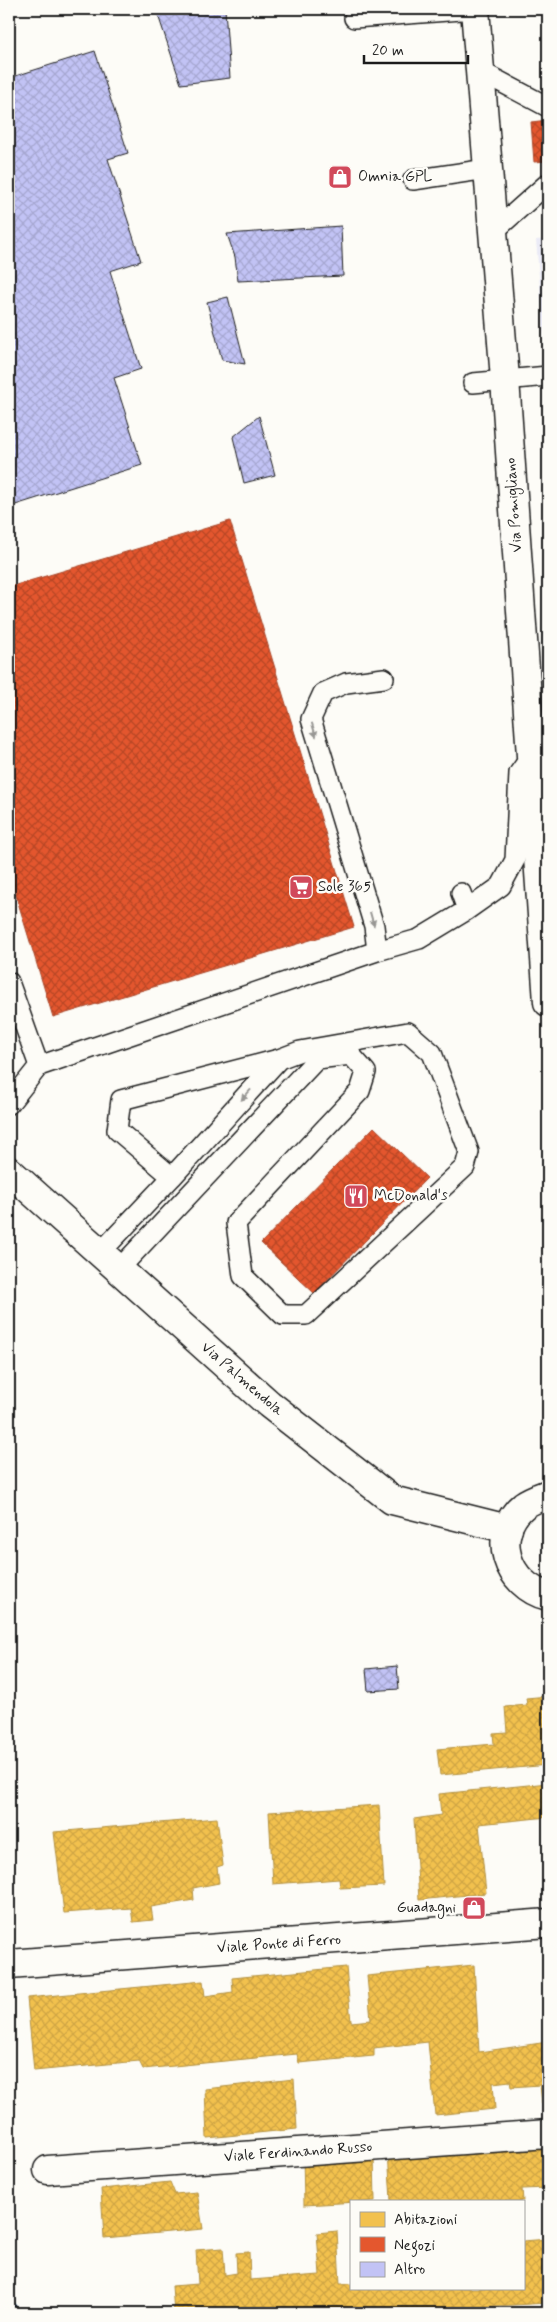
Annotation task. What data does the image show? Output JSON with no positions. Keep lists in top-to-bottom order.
{
  "streets": {
    "street": [
      "Via Pomigliano",
      "Via Palmendola",
      "Viale Ponte di Ferro",
      "Viale Ferdinando Russo"
    ]
  },
  "places": {
    "shop": ["Omnia GPL", "Guadagni"],
    "supermarket": ["Sole 365"],
    "restaurant": ["McDonald's"]
  },
  "legend": ["Abitazioni", "Negozi", "Altro"],
  "scale_bar": "20 m"
}
